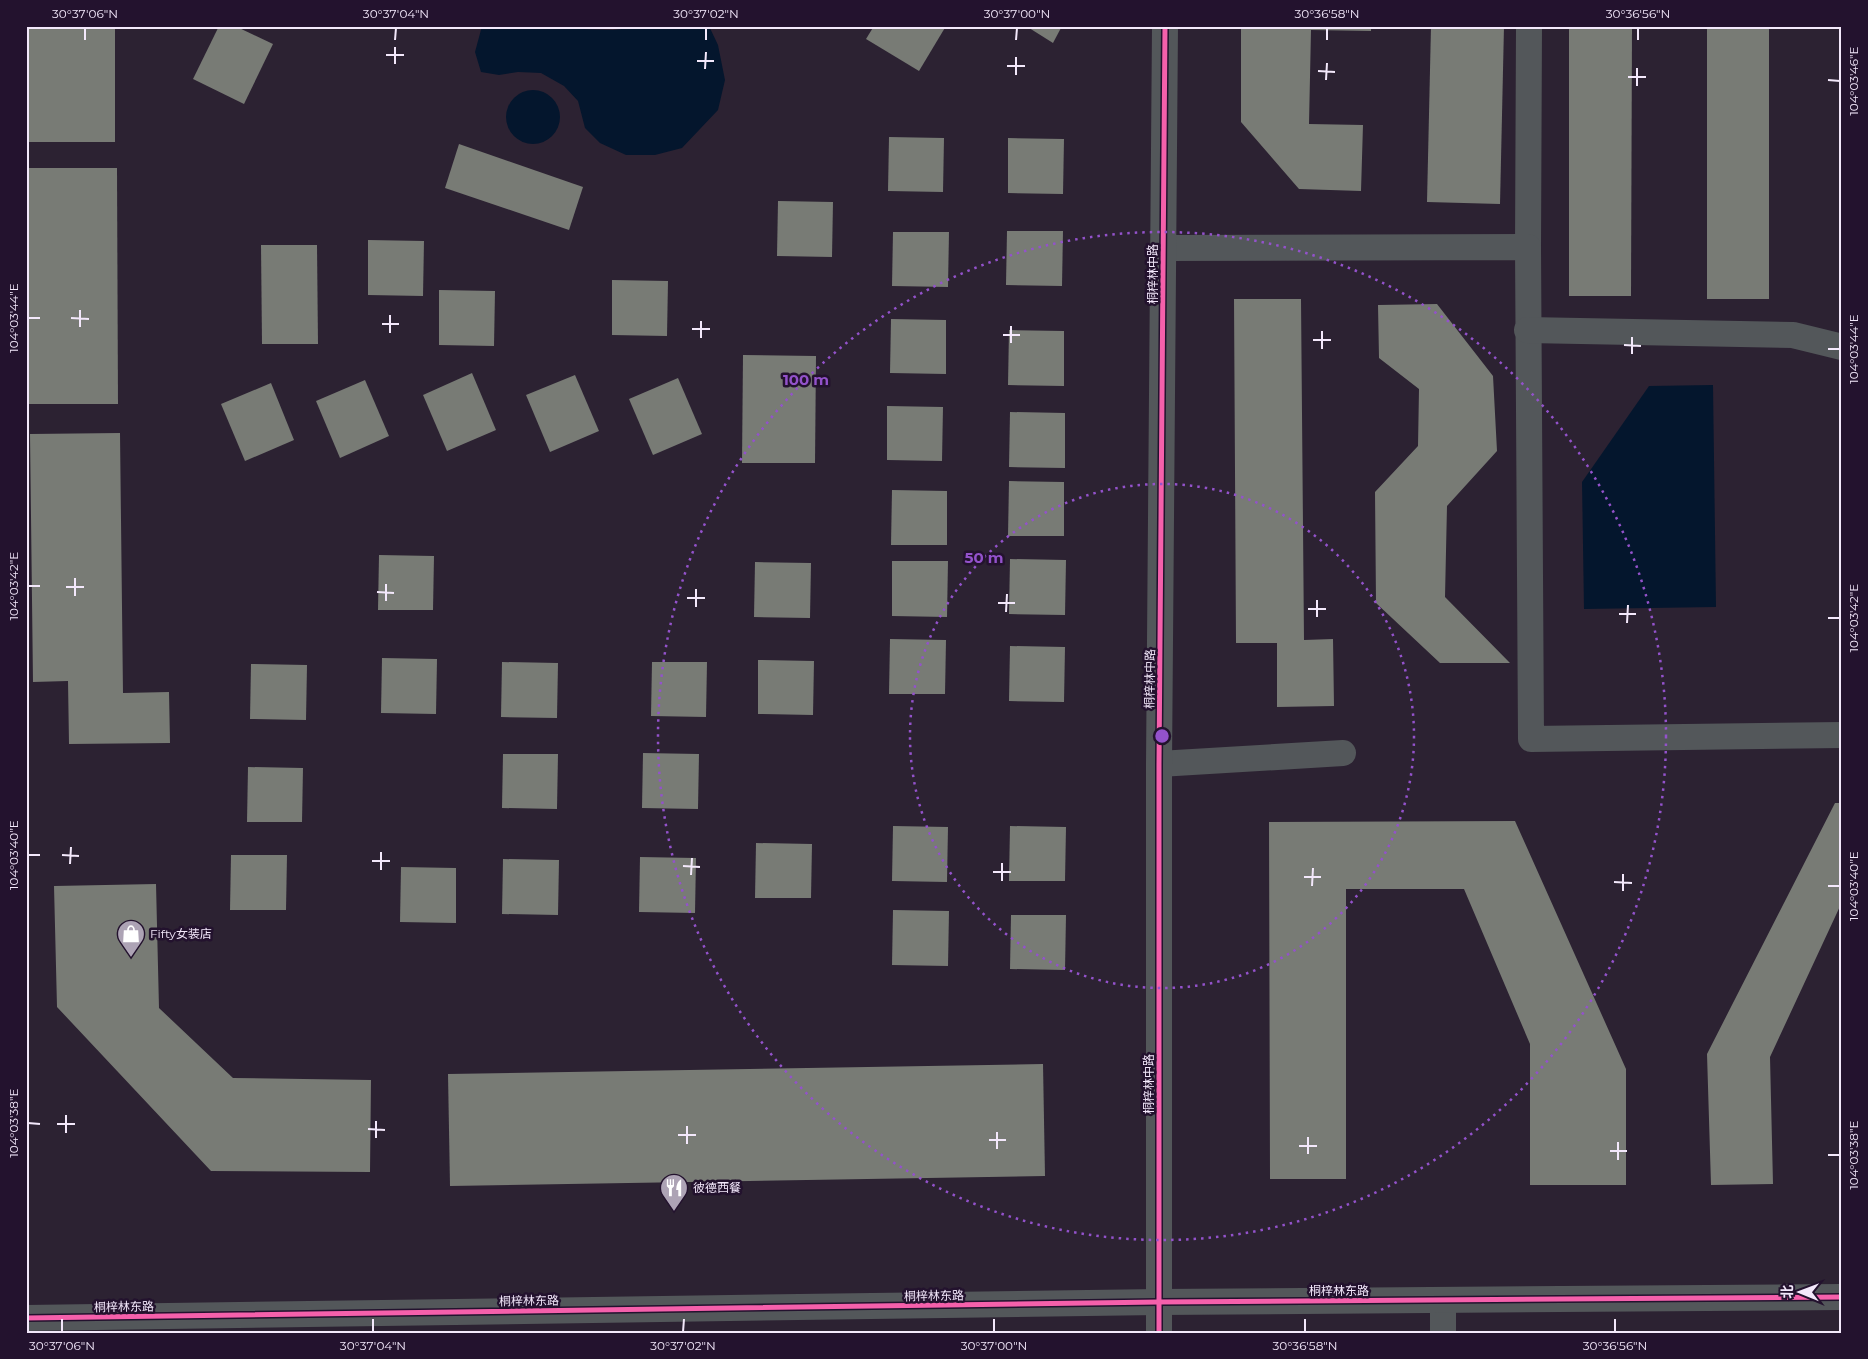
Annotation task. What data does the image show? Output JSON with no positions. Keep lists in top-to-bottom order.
{
  "streets": {
    "street": ["桐梓林中路", "桐梓林东路"]
  },
  "crossings": [
    ["桐梓林中路", "桐梓林东路"]
  ],
  "places": {
    "shop": ["Fifty女装店"],
    "restaurant": ["彼德西餐"]
  },
  "north": "left",
  "coordinates": [
    "30°37'06\"N",
    "30°37'04\"N",
    "30°37'02\"N",
    "30°37'00\"N",
    "30°36'58\"N",
    "30°36'56\"N",
    "104°03'46\"E",
    "104°03'44\"E",
    "104°03'42\"E",
    "104°03'40\"E",
    "104°03'38\"E"
  ],
  "rings": ["100 m", "50 m"]
}
